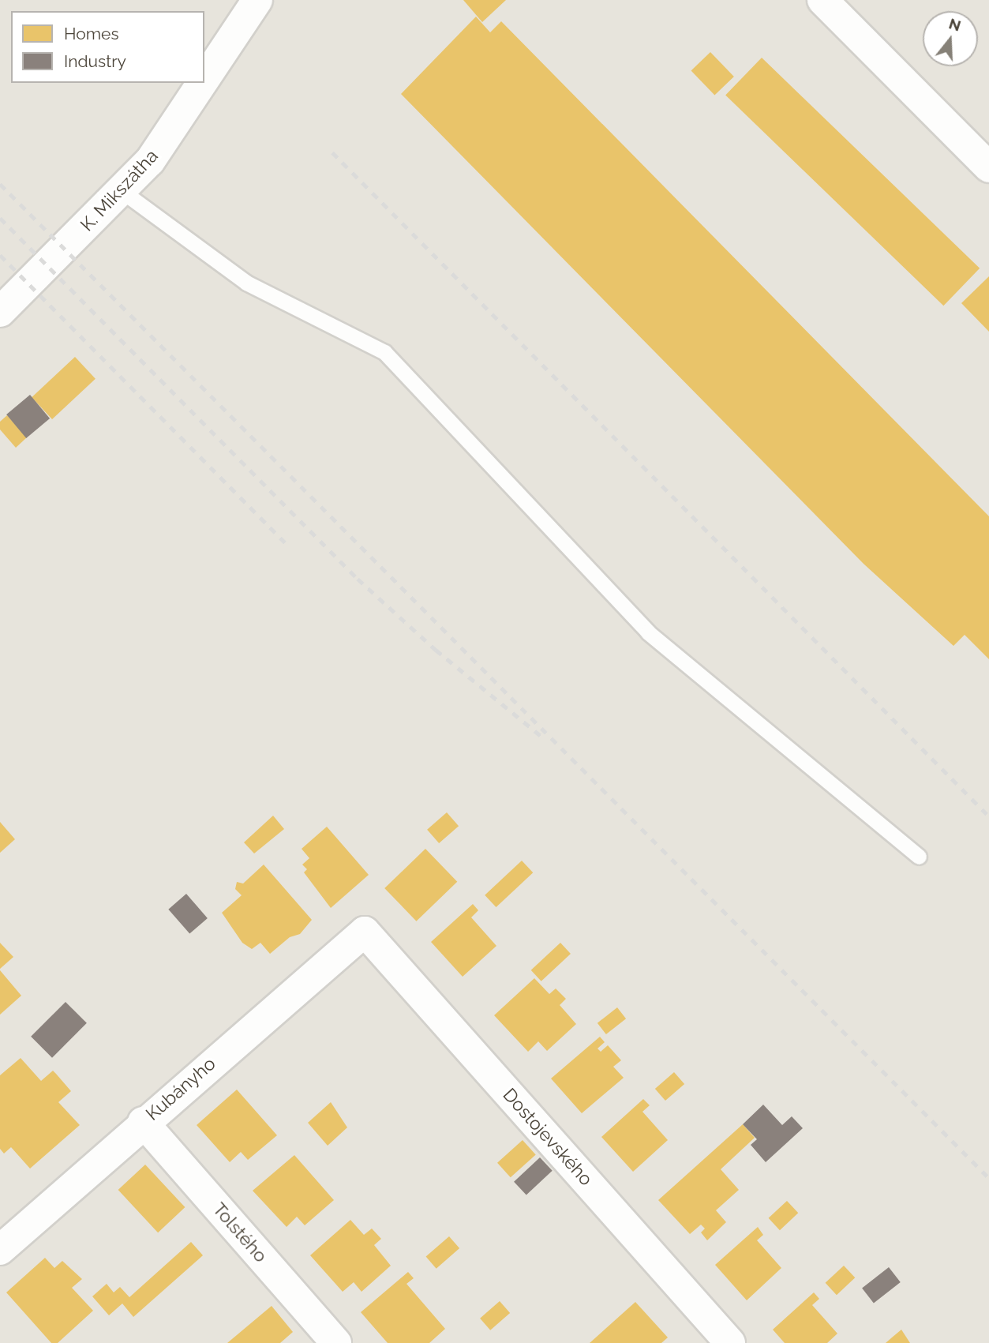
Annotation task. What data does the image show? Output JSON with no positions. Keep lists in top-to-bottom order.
{
  "streets": {
    "street": [
      "K. Mikszátha",
      "Kubányho",
      "Dostojevského",
      "Tolstého"
    ]
  },
  "crossings": [
    ["Kubányho", "Dostojevského"],
    ["Kubányho", "Tolstého"]
  ],
  "legend": ["Homes", "Industry"],
  "north": "top"
}
